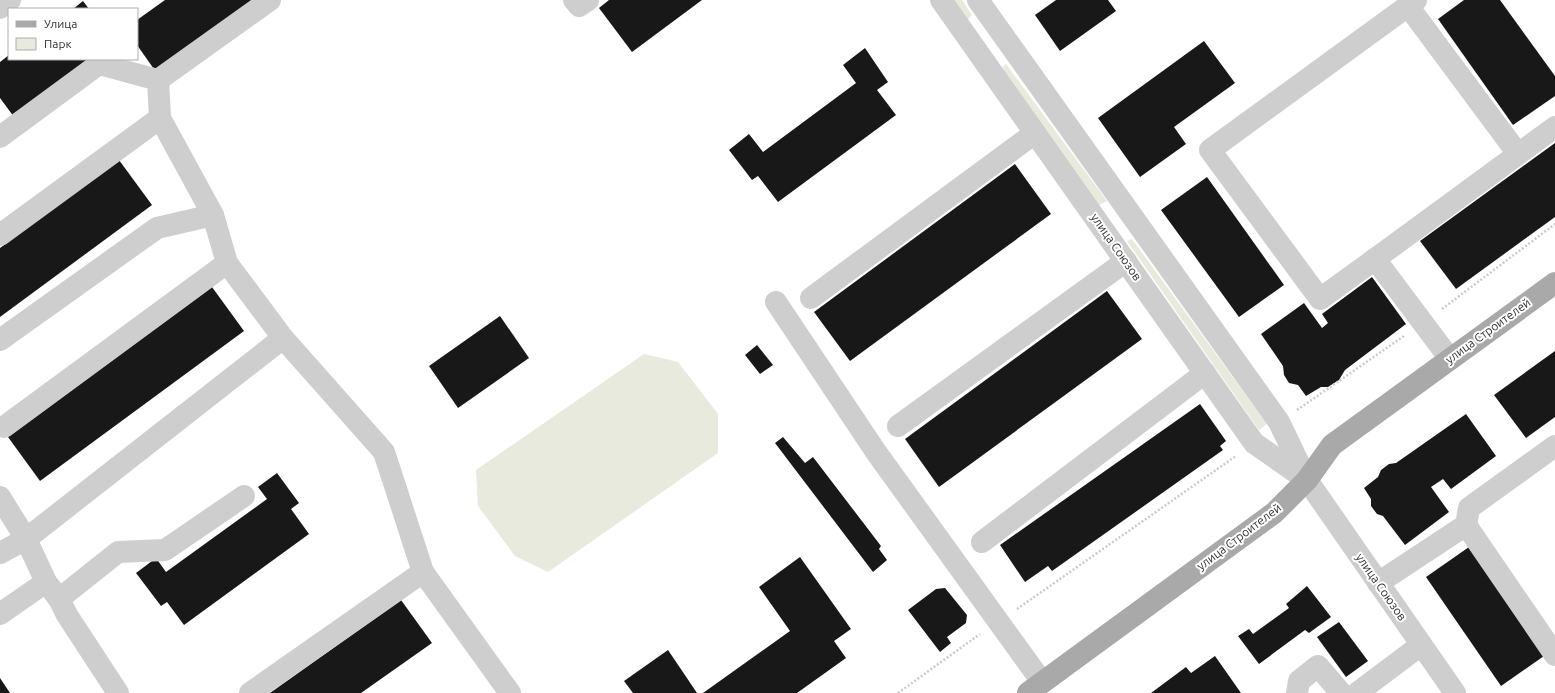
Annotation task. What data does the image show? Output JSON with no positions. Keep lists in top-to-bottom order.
{
  "streets": {
    "main road": ["улица Строителей"],
    "street": ["улица Союзов"]
  },
  "crossings": [
    ["улица Союзов", "улица Строителей"]
  ],
  "legend": ["Улица", "Парк"]
}
